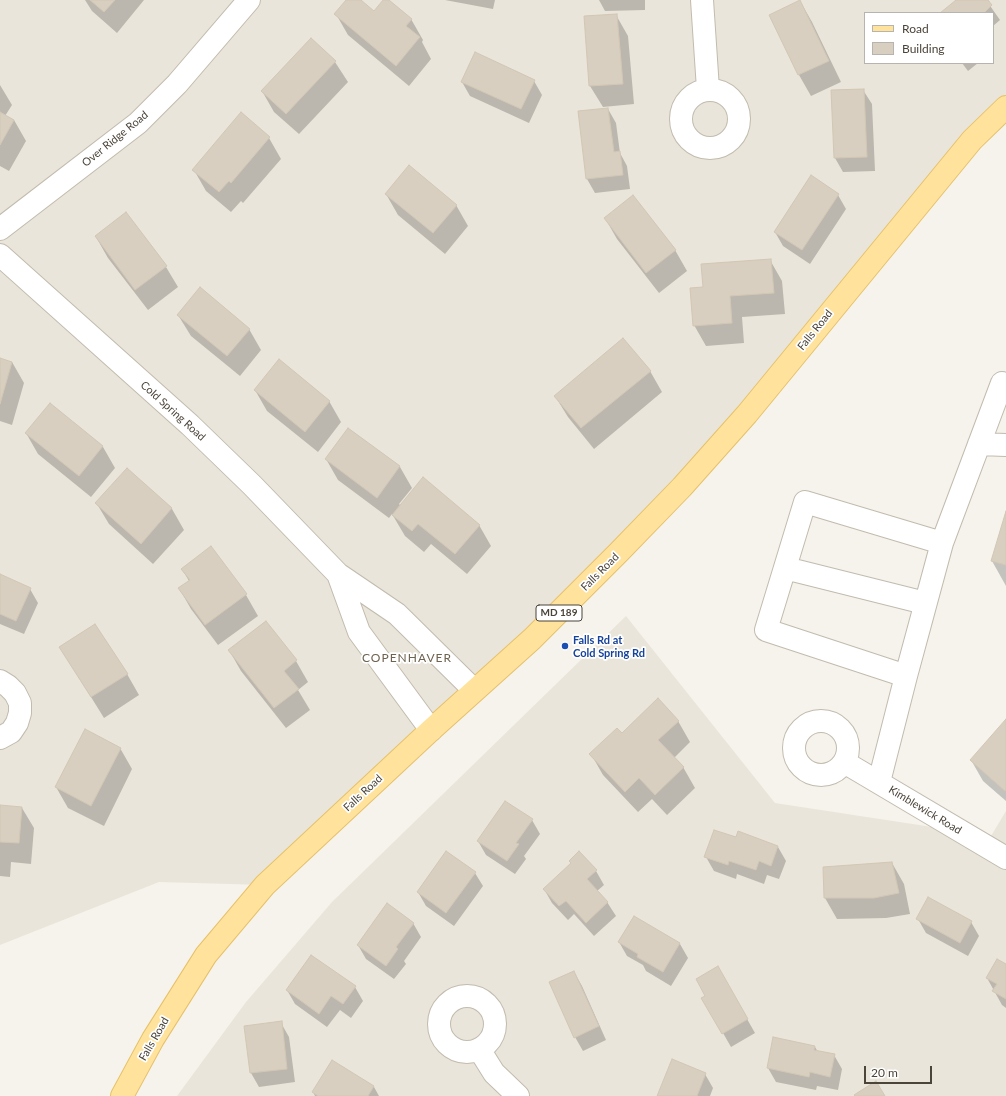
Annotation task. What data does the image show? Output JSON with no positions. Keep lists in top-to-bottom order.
{
  "streets": {
    "main road": ["Falls Road", "MD 189"],
    "street": ["Over Ridge Road", "Cold Spring Road", "Kimblewick Road"]
  },
  "crossings": [
    ["Falls Road", "Cold Spring Road"]
  ],
  "districts": ["COPENHAVER"],
  "places": ["Falls Rd at Cold Spring Rd"],
  "legend": ["Road", "Building"],
  "scale_bar": "20 m"
}
